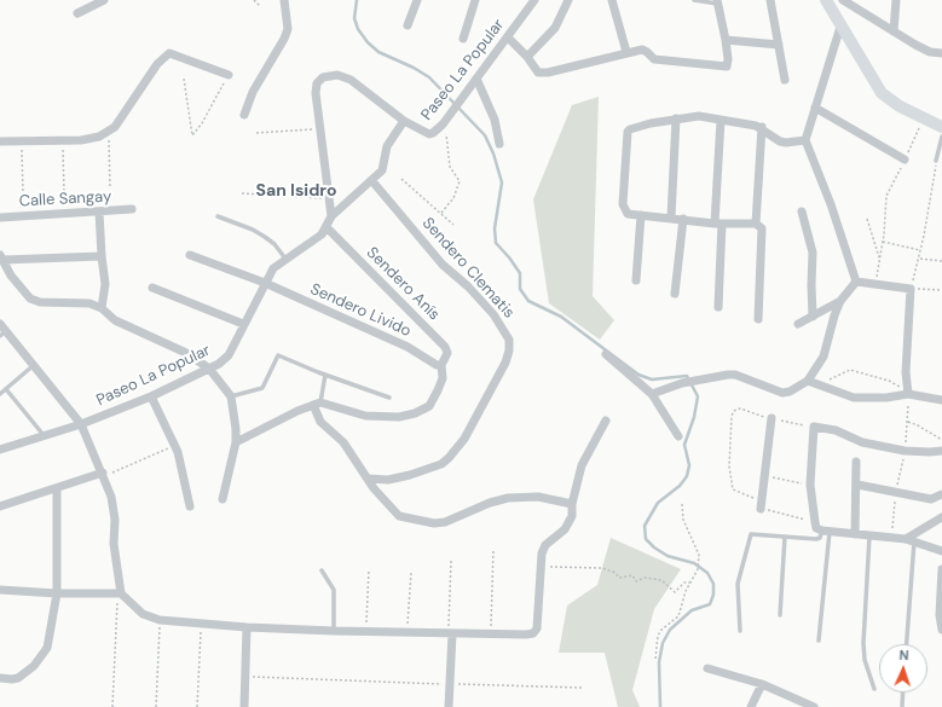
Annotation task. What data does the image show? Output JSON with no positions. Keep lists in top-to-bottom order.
{
  "streets": {
    "street": [
      "Paseo La Popular",
      "Calle Sangay",
      "Sendero Clematis",
      "Sendero Anís",
      "Sendero Livido"
    ]
  },
  "crossings": [
    ["Paseo La Popular", "Sendero Anís"],
    ["Paseo La Popular", "Sendero Livido"],
    ["Sendero Anís", "Sendero Livido"]
  ],
  "districts": ["San Isidro"],
  "north": "top"
}
